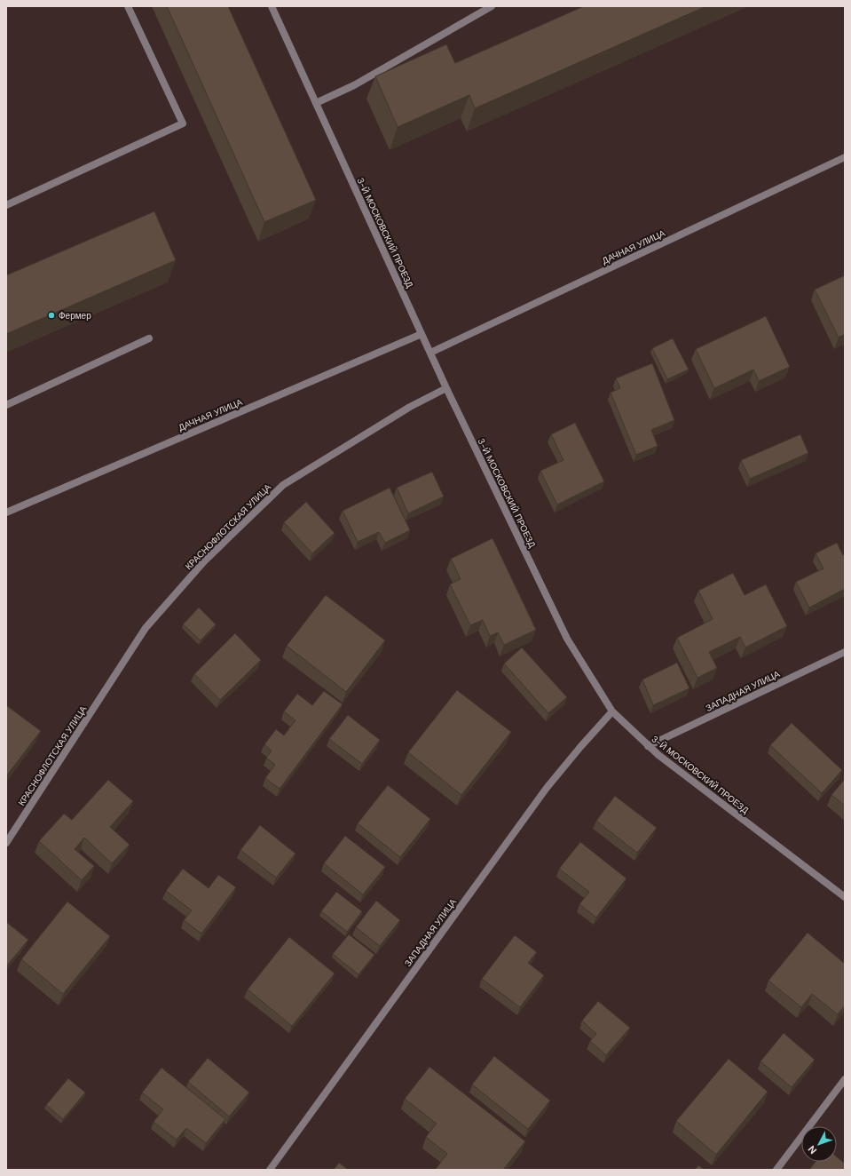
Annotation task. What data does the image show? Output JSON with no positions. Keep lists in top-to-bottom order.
{
  "streets": {
    "street": [
      "3-Й МОСКОВСКИЙ ПРОЕЗД",
      "ДАЧНАЯ УЛИЦА",
      "КРАСНОФЛОТСКАЯ УЛИЦА",
      "ЗАПАДНАЯ УЛИЦА"
    ]
  },
  "crossings": [
    ["3-Й МОСКОВСКИЙ ПРОЕЗД", "ДАЧНАЯ УЛИЦА"],
    ["3-Й МОСКОВСКИЙ ПРОЕЗД", "КРАСНОФЛОТСКАЯ УЛИЦА"],
    ["3-Й МОСКОВСКИЙ ПРОЕЗД", "ЗАПАДНАЯ УЛИЦА"]
  ],
  "places": ["Фермер"],
  "north": "bottom left"
}
